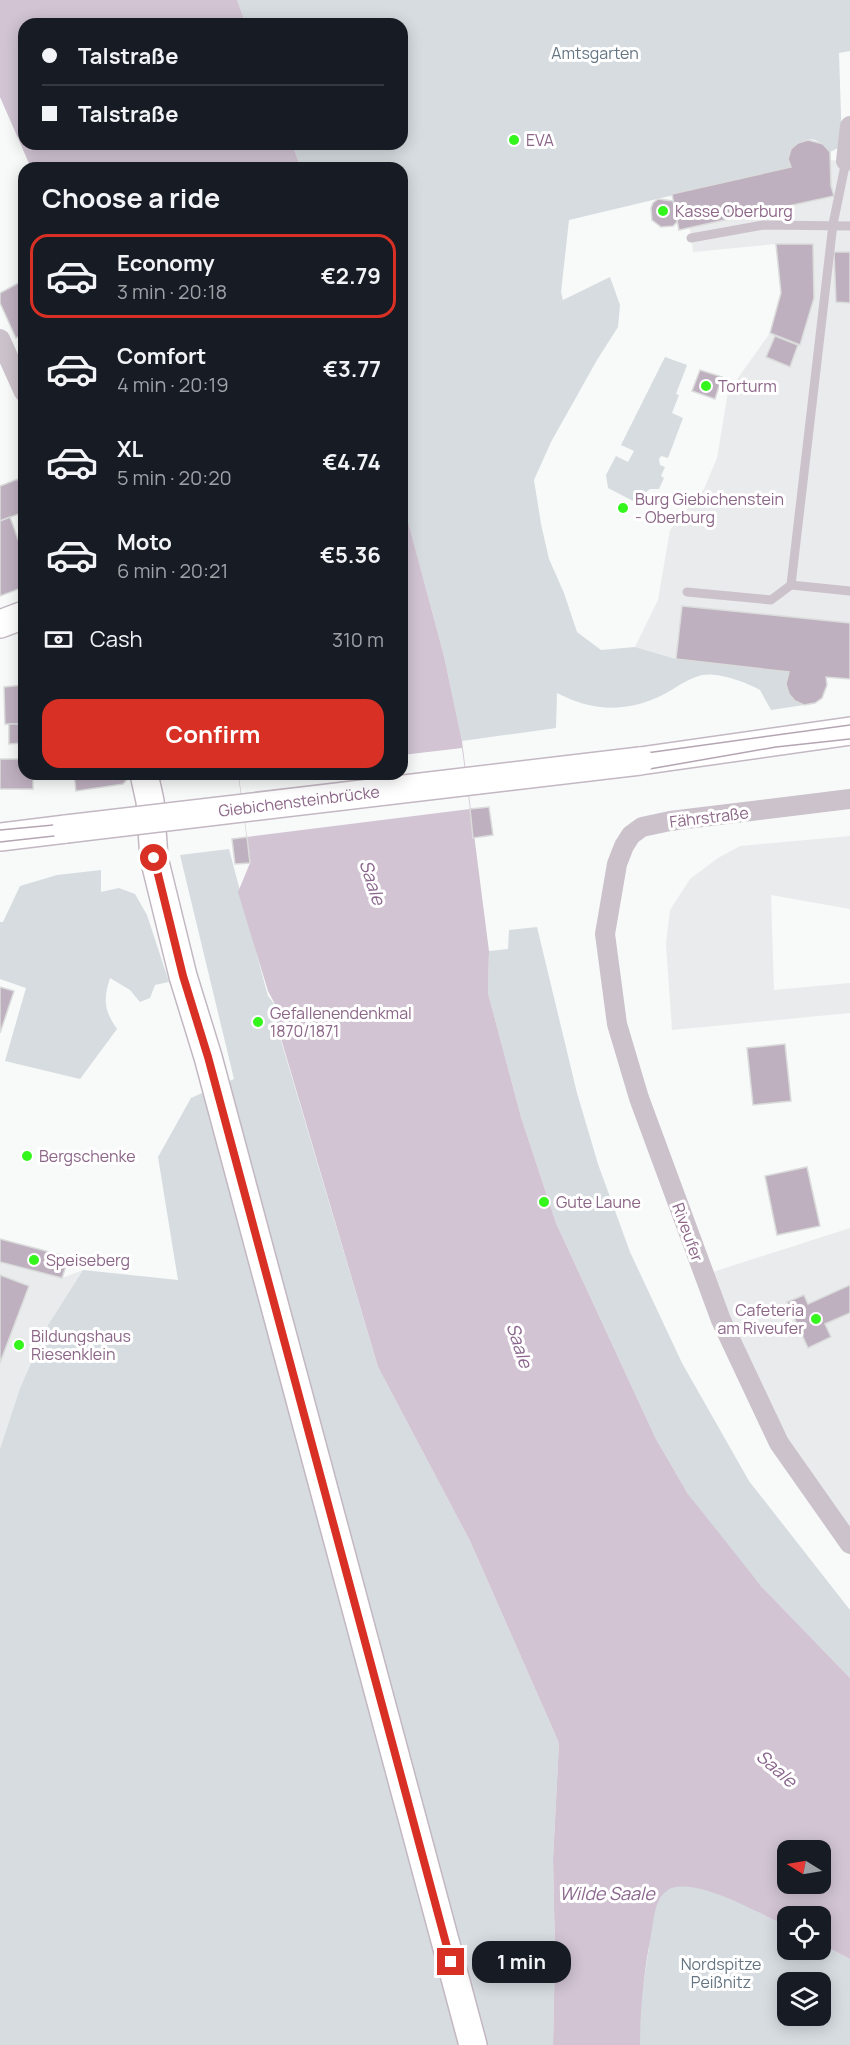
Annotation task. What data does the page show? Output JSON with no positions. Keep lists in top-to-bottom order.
{
  "streets": {
    "street": ["Giebichensteinbrücke", "Fährstraße", "Riveufer"]
  },
  "crossings": [
    ["Fährstraße", "Riveufer"]
  ],
  "water": ["Saale", "Wilde Saale"],
  "parks": ["Amtsgarten", "Nordspitze Peißnitz"],
  "places": [
    "EVA",
    "Kasse Oberburg",
    "Torturm",
    "Burg Giebichenstein - Oberburg",
    "Gefallenendenkmal 1870/1871",
    "Bergschenke",
    "Gute Laune",
    "Speiseberg",
    "Cafeteria am Riveufer",
    "Bildungshaus Riesenklein"
  ],
  "north": "left",
  "page": {
    "banner": ["Talstraße", "Talstraße"],
    "heading": "Choose a ride",
    "list": [
      {
        "name": "Economy",
        "note": "3 min · 20:18",
        "value": "€2.79"
      },
      {
        "name": "Comfort",
        "note": "4 min · 20:19",
        "value": "€3.77"
      },
      {
        "name": "XL",
        "note": "5 min · 20:20",
        "value": "€4.74"
      },
      {
        "name": "Moto",
        "note": "6 min · 20:21",
        "value": "€5.36"
      }
    ],
    "pay": ["Cash", "310 m"],
    "buttons": "Confirm",
    "bubble": "1 min"
  }
}
